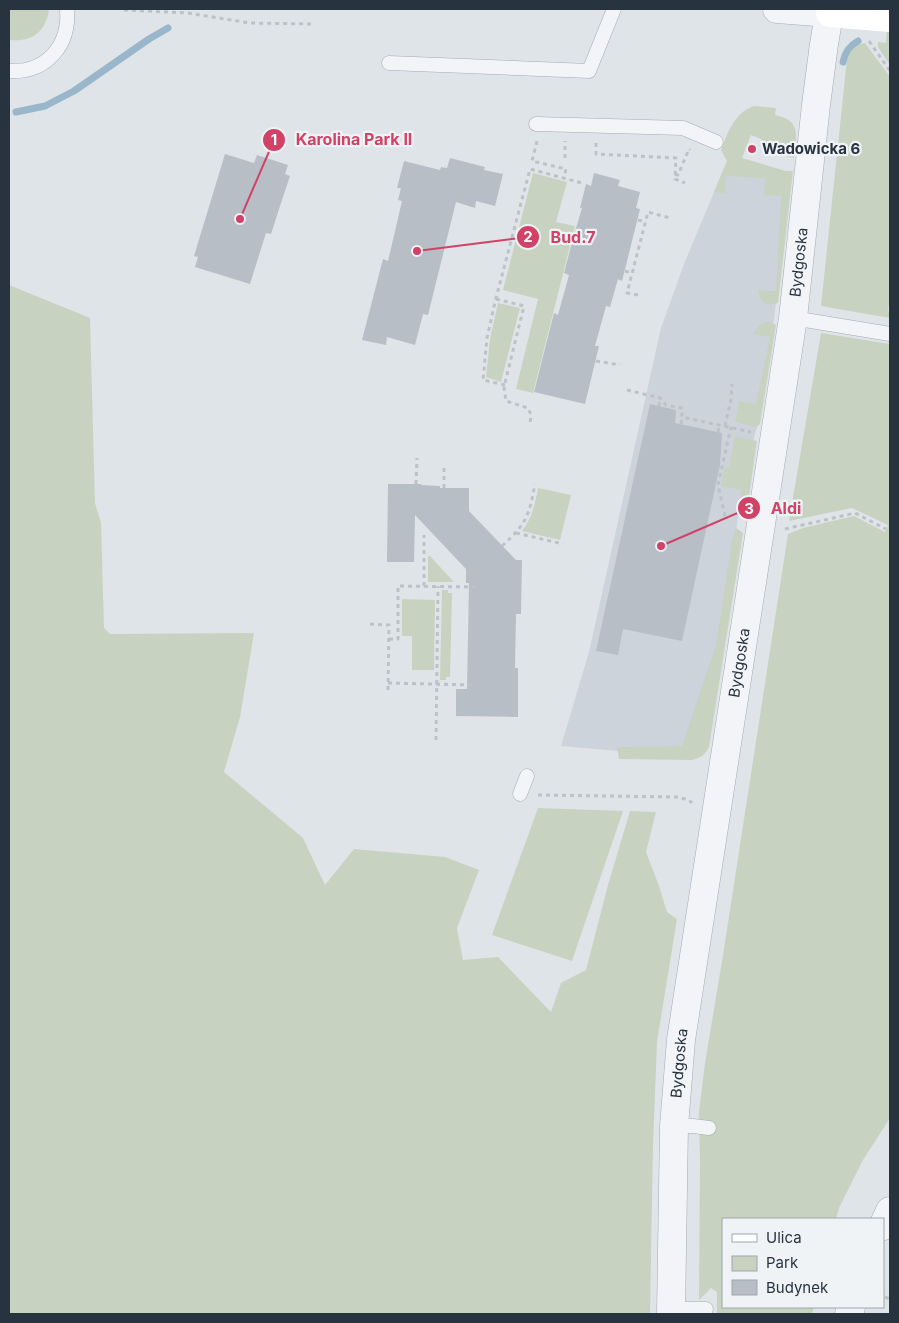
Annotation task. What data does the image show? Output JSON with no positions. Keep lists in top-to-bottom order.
{
  "streets": {
    "street": ["Bydgoska"]
  },
  "places": [
    "Wadowicka 6",
    "Karolina Park II",
    "Bud.7",
    "Aldi"
  ],
  "legend": ["Ulica", "Park", "Budynek"]
}
